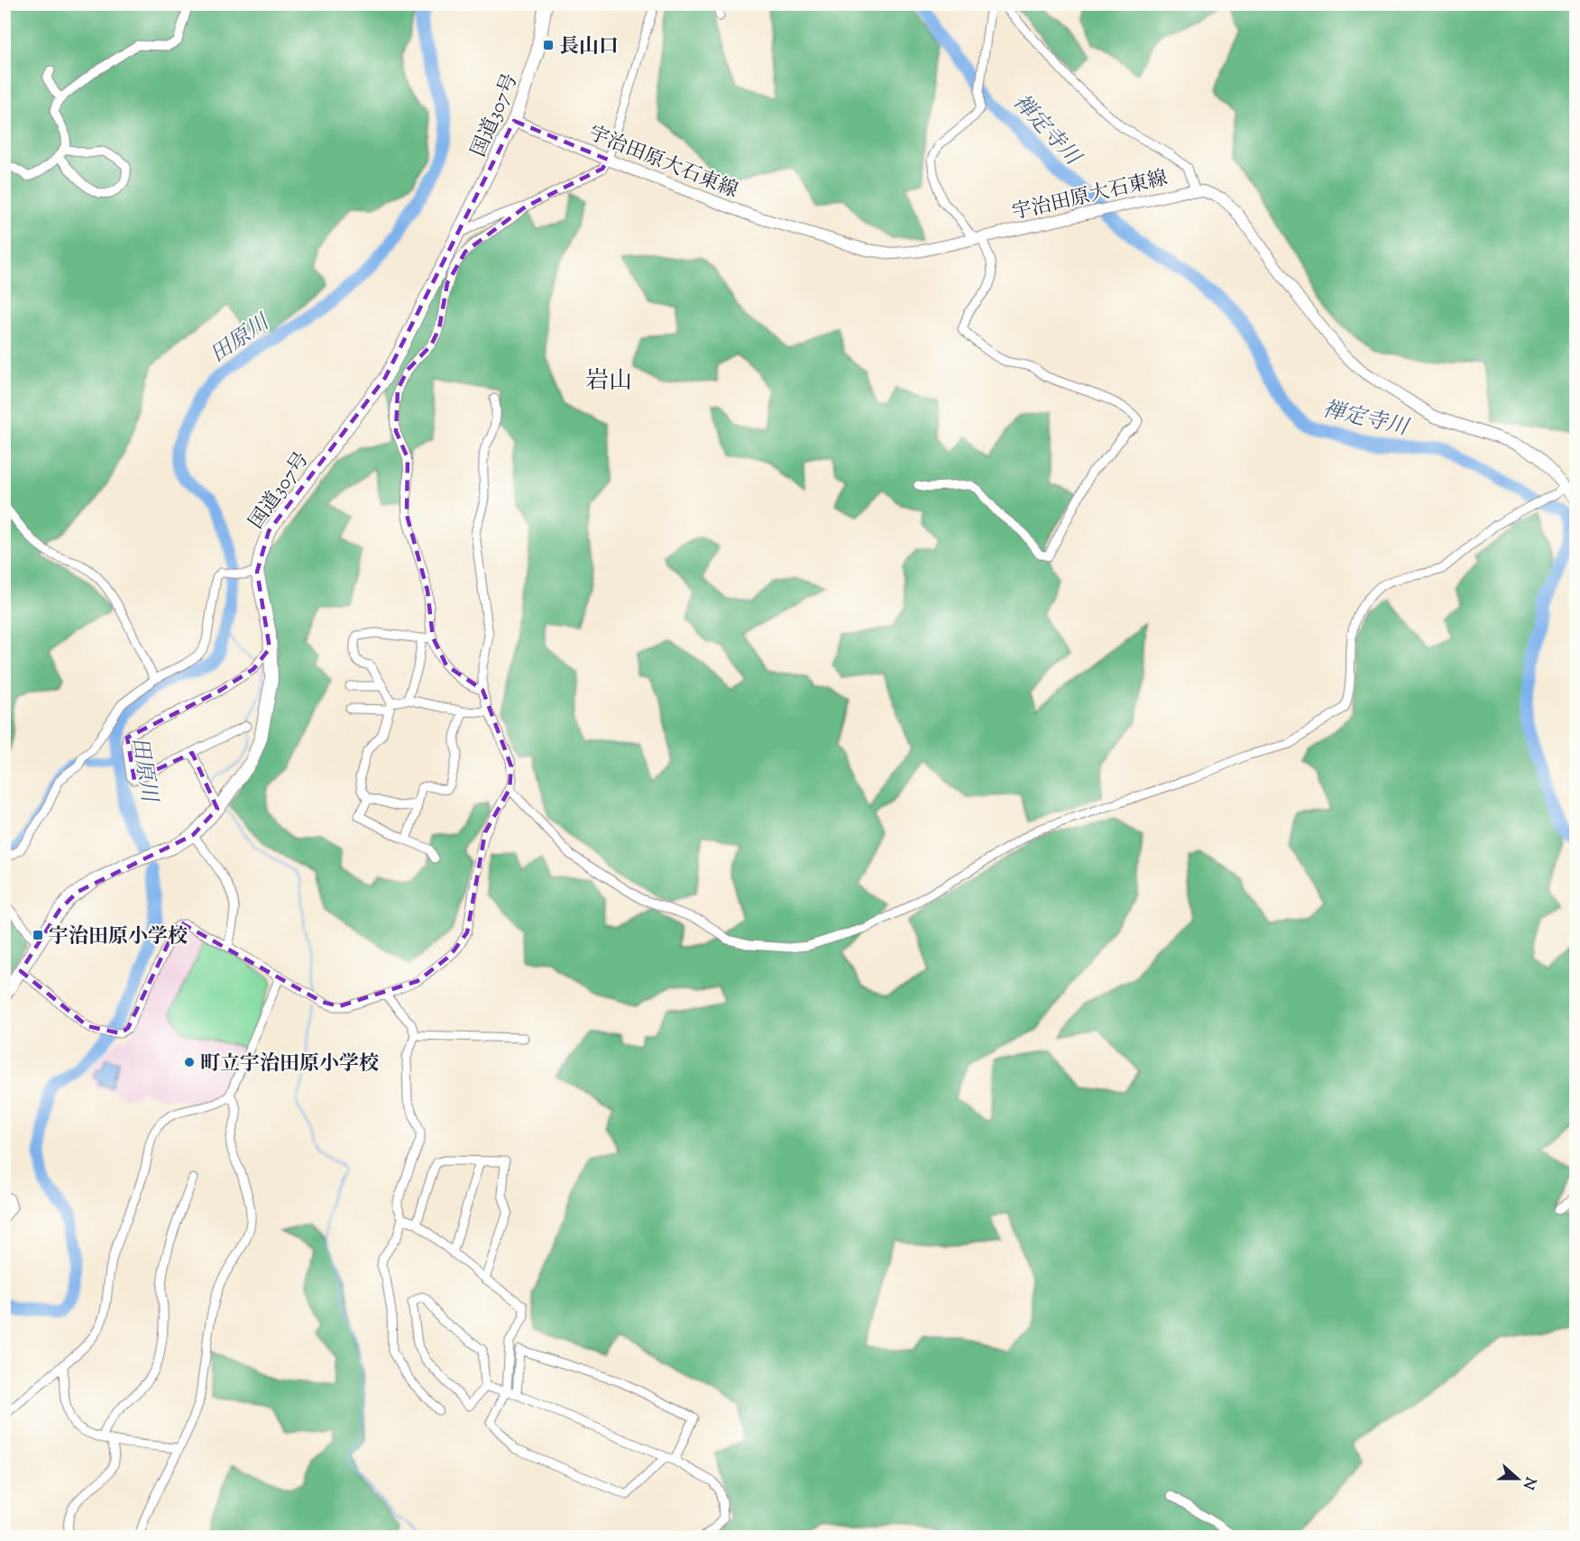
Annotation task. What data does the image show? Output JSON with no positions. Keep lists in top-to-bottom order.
{
  "streets": {
    "highway": ["国道307号"],
    "main road": ["宇治田原大石東線"]
  },
  "crossings": [
    ["国道307号", "宇治田原大石東線"]
  ],
  "districts": ["岩山"],
  "water": ["禅定寺川", "田原川"],
  "places": {
    "transit": ["長山口", "宇治田原小学校"],
    "other": ["町立宇治田原小学校"]
  },
  "north": "right"
}
